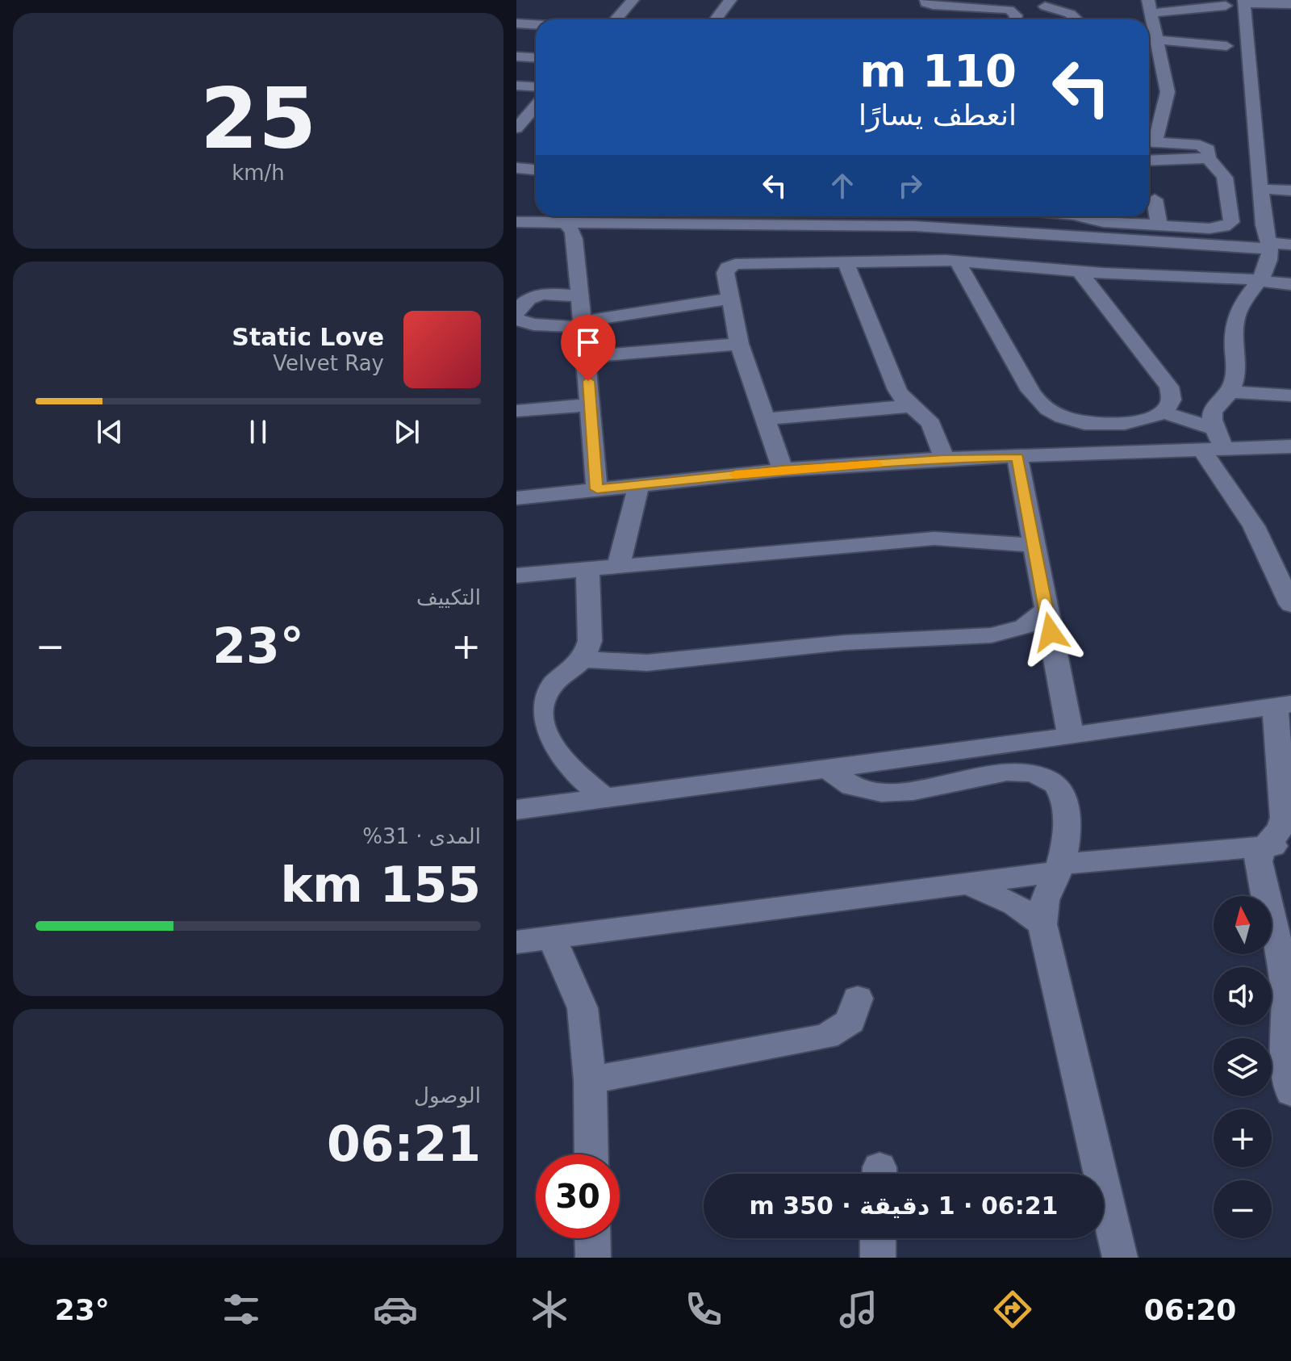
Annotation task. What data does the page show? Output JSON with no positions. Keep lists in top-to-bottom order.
{
  "north": "top",
  "page": {
    "tile": [
      ["25", "km/h"],
      "التكييف",
      ["المدى · 31%", "155 km"],
      ["الوصول", "06:21"]
    ],
    "turn": ["110 m", "انعطف يسارًا"],
    "song": ["Static Love", "Velvet Ray"],
    "heat": ["−", "23°", "+"],
    "map_buttons": ["+", "−"],
    "limit": "30",
    "trip": "06:21 · 1 دقيقة · 350 m",
    "tabs": ["06:20", "23°"]
  }
}
